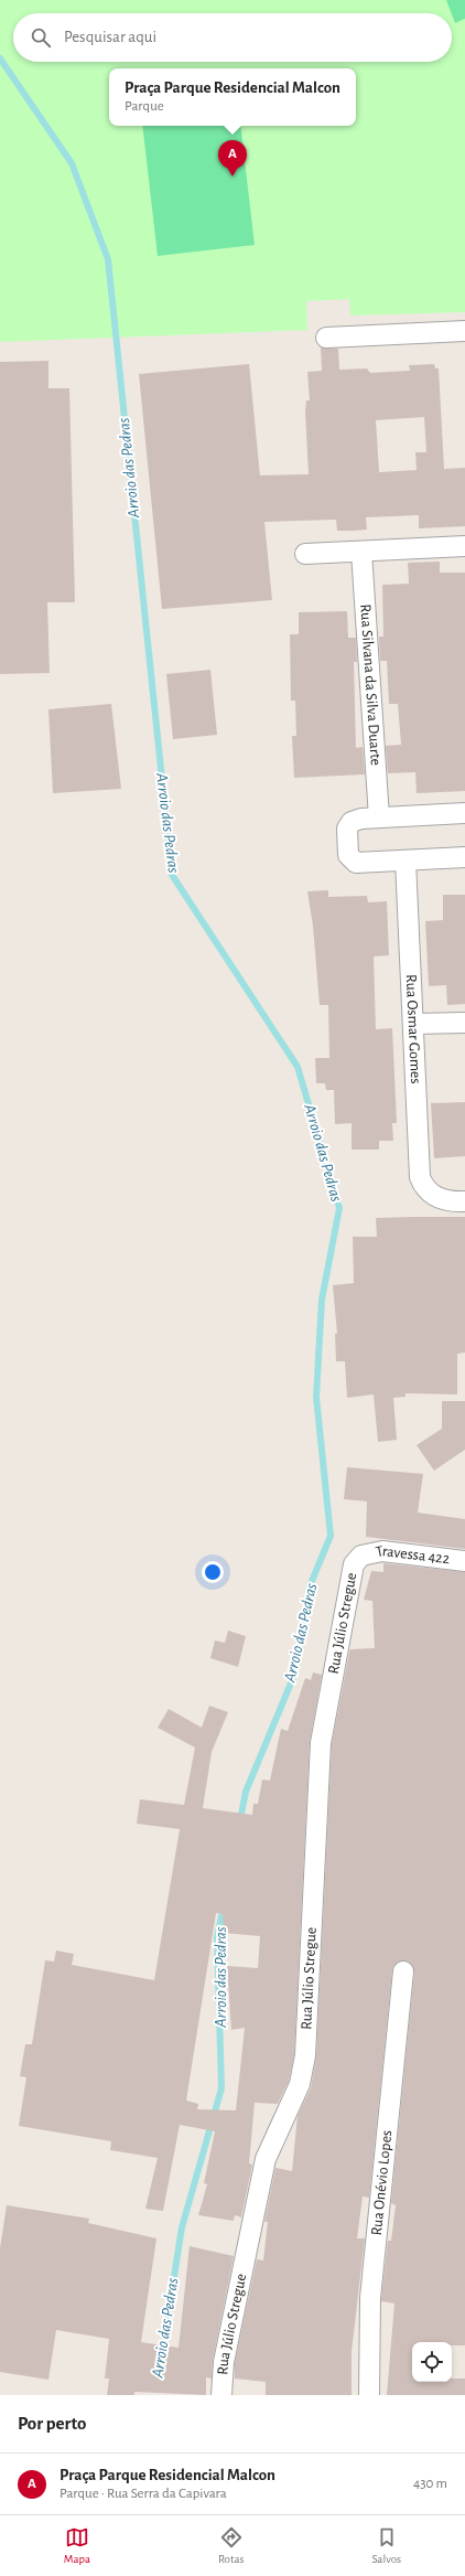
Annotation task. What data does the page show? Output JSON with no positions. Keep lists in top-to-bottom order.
{
  "streets": {
    "street": [
      "Rua Silvana da Silva Duarte",
      "Rua Osmar Gomes",
      "Travessa 422",
      "Rua Júlio Stregue",
      "Rua Onévio Lopes"
    ]
  },
  "crossings": [
    ["Travessa 422", "Rua Júlio Stregue"]
  ],
  "water": ["Arroio das Pedras"],
  "page": {
    "search": "Pesquisar aqui",
    "popup": ["Praça Parque Residencial Malcon", "Parque"],
    "pins": "A",
    "heading": "Por perto",
    "list": [
      {
        "mark": "A",
        "name": "Praça Parque Residencial Malcon",
        "note": "Parque · Rua Serra da Capivara",
        "value": "430 m"
      }
    ],
    "nav": ["Mapa", "Rotas", "Salvos"]
  }
}
